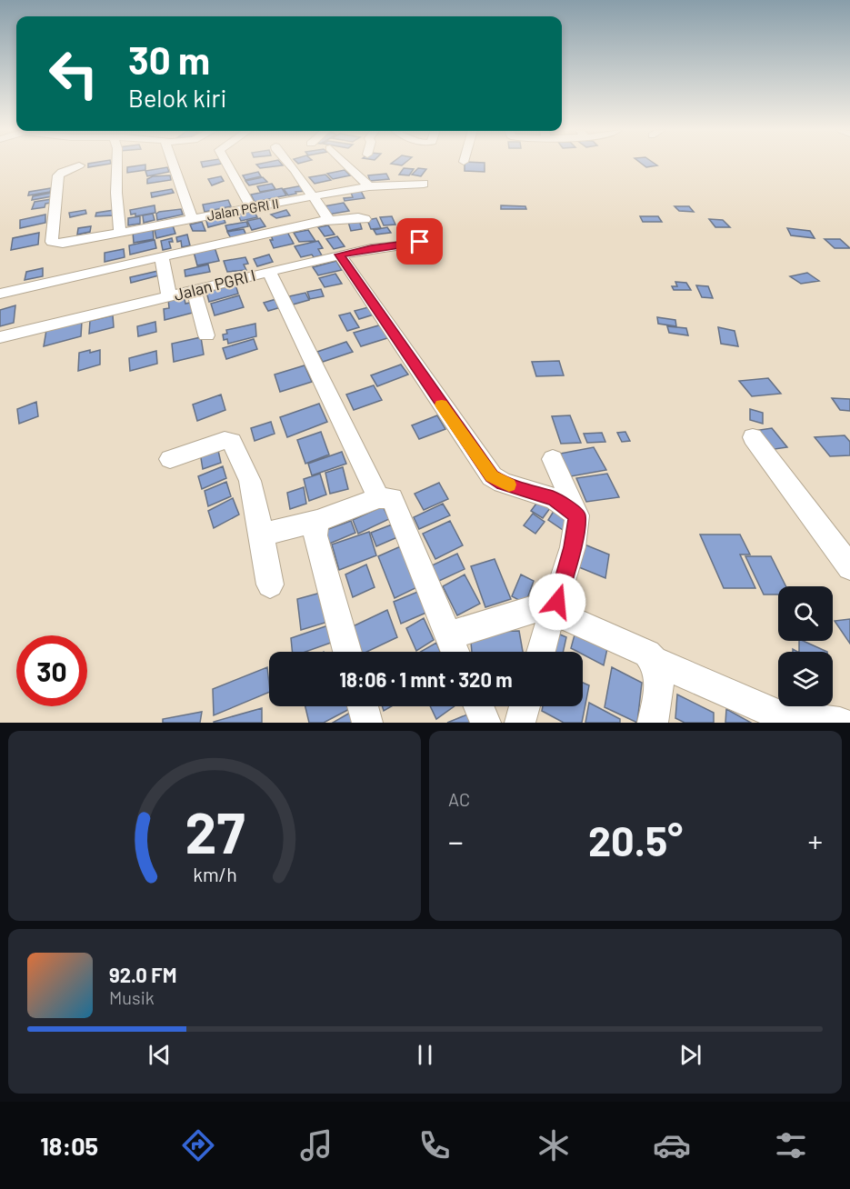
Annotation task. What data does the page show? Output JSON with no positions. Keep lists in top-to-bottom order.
{
  "streets": {
    "street": ["Jalan PGRI II", "Jalan PGRI I"]
  },
  "page": {
    "turn": ["30 m", "Belok kiri"],
    "limit": "30",
    "trip": "18:06 · 1 mnt · 320 m",
    "tile": "AC",
    "heat": ["−", "20.5°", "+"],
    "song": ["92.0 FM", "Musik"],
    "tabs": "18:05",
    "gauge": ["27", "km/h"]
  }
}
